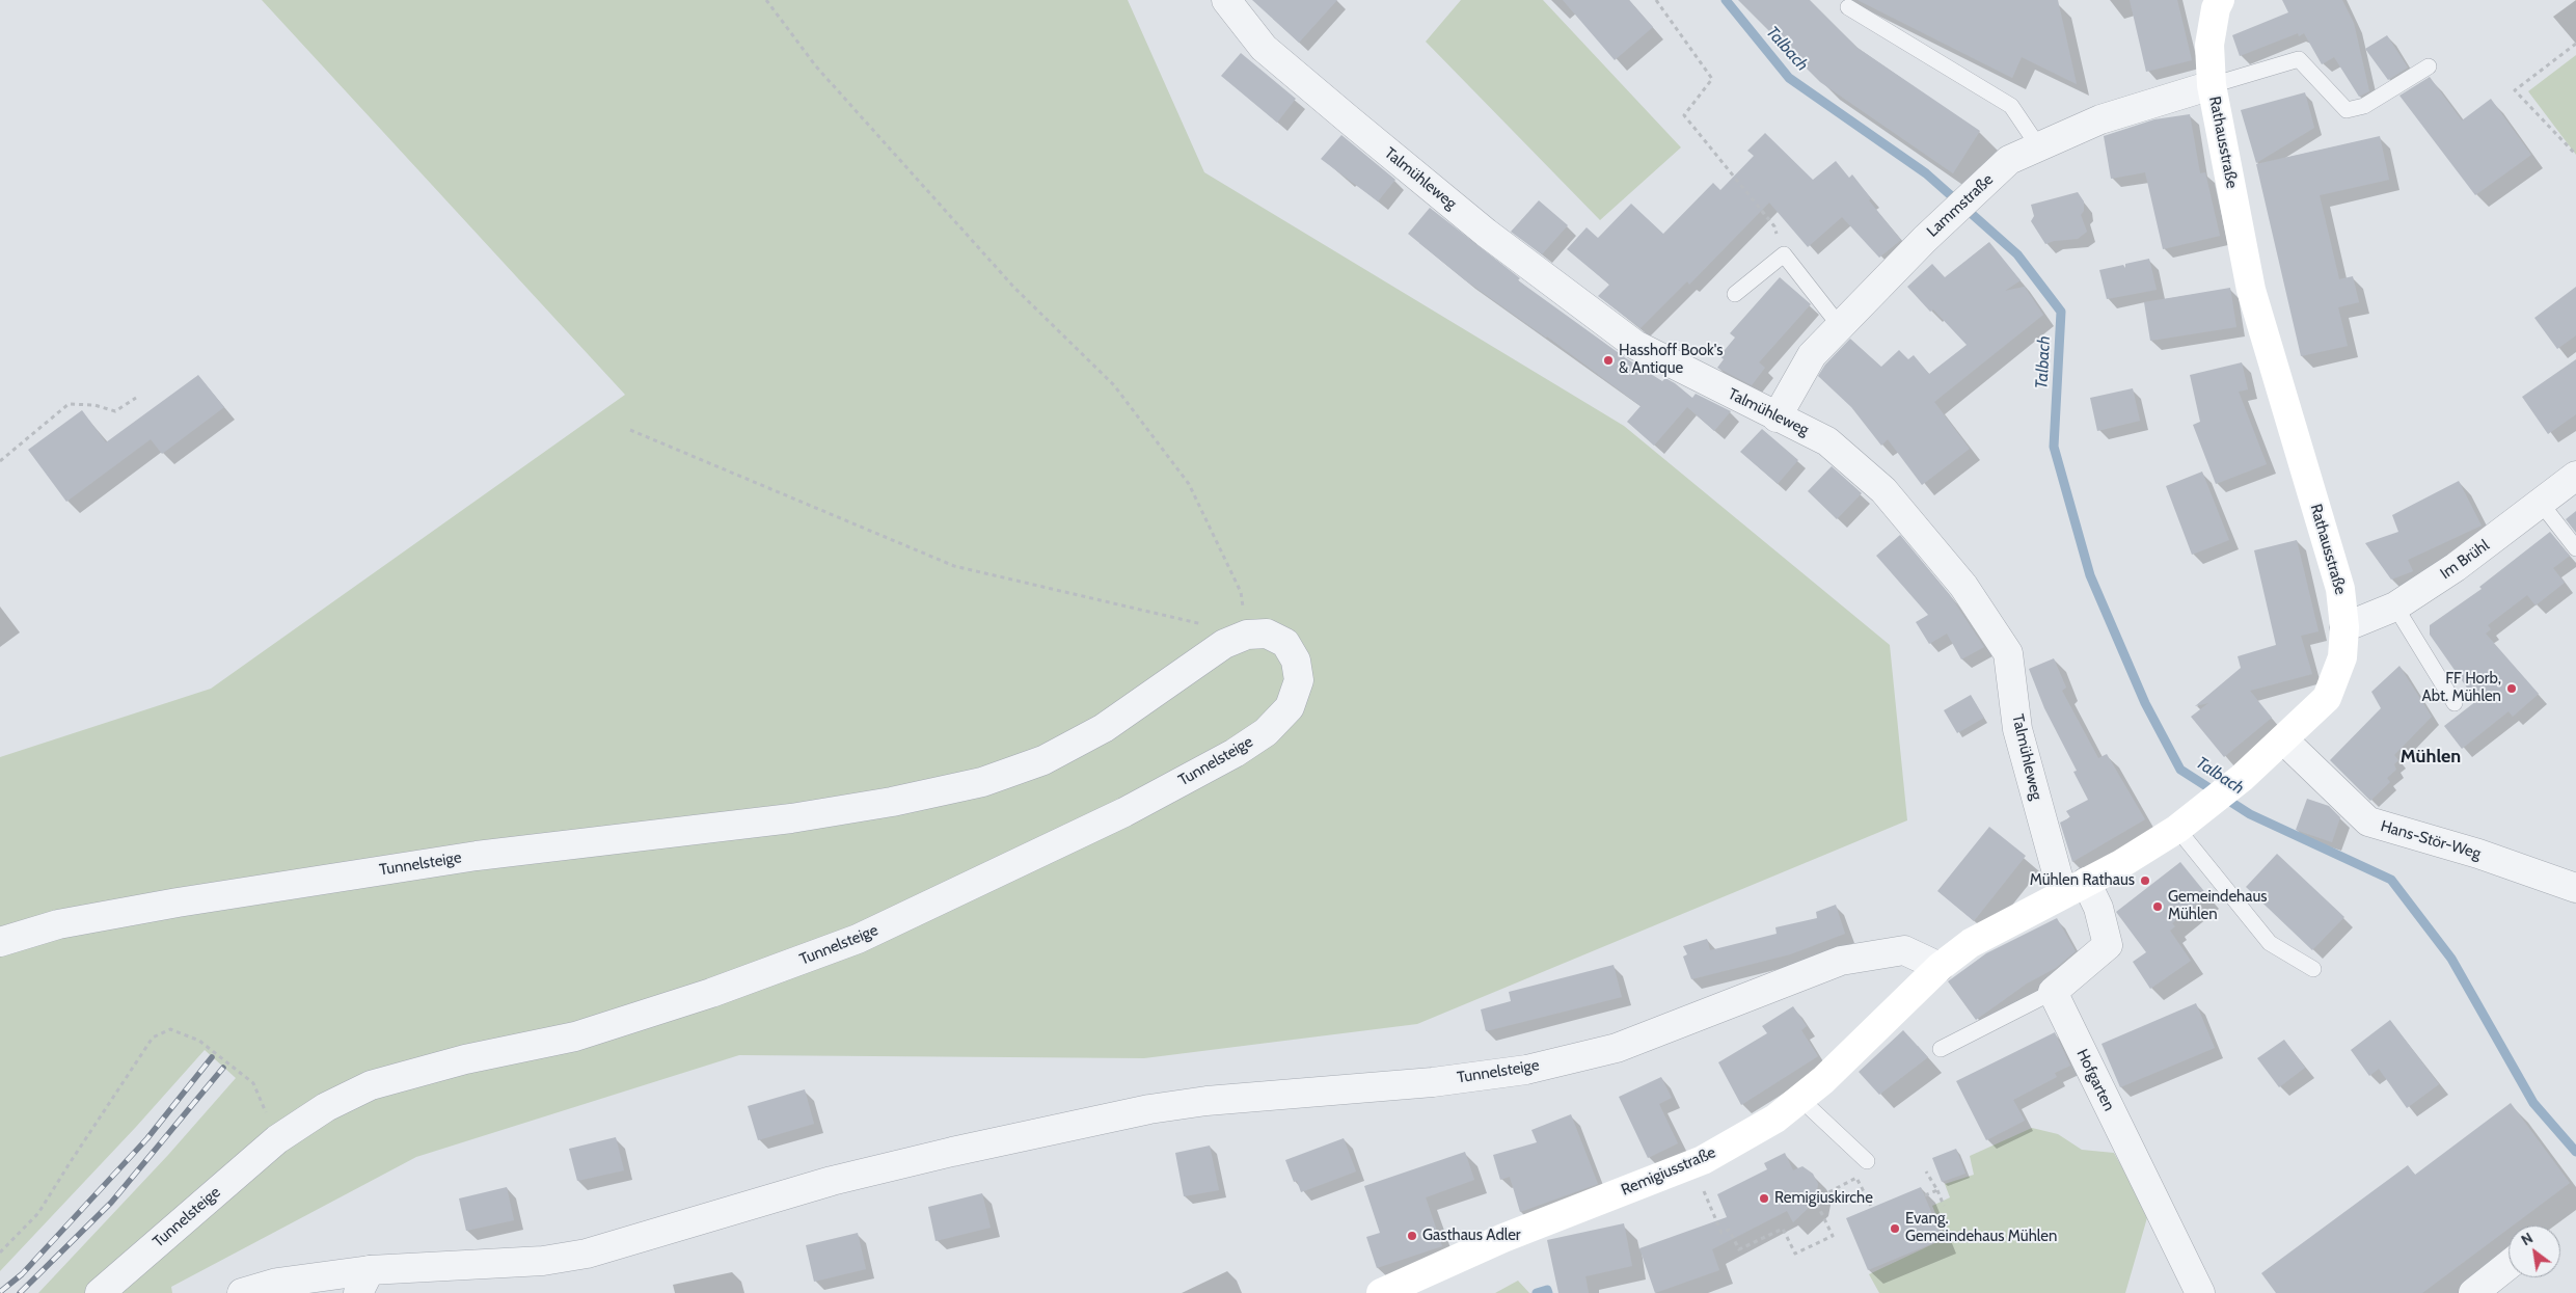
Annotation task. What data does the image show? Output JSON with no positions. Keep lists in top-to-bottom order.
{
  "streets": {
    "main road": ["Rathausstraße", "Remigiusstraße"],
    "street": [
      "Talmühleweg",
      "Lammstraße",
      "Im Brühl",
      "Tunnelsteige",
      "Hans-Stör-Weg",
      "Hofgarten"
    ]
  },
  "crossings": [
    ["Rathausstraße", "Talmühleweg"],
    ["Rathausstraße", "Lammstraße"],
    ["Rathausstraße", "Im Brühl"],
    ["Rathausstraße", "Tunnelsteige"],
    ["Rathausstraße", "Hans-Stör-Weg"],
    ["Rathausstraße", "Remigiusstraße"],
    ["Talmühleweg", "Lammstraße"],
    ["Tunnelsteige", "Remigiusstraße"]
  ],
  "districts": ["Mühlen"],
  "water": ["Talbach"],
  "places": [
    "Hasshoff Book's & Antique",
    "FF Horb, Abt. Mühlen",
    "Mühlen Rathaus",
    "Gemeindehaus Mühlen",
    "Remigiuskirche",
    "Evang. Gemeindehaus Mühlen",
    "Gasthaus Adler"
  ],
  "north": "top left"
}
